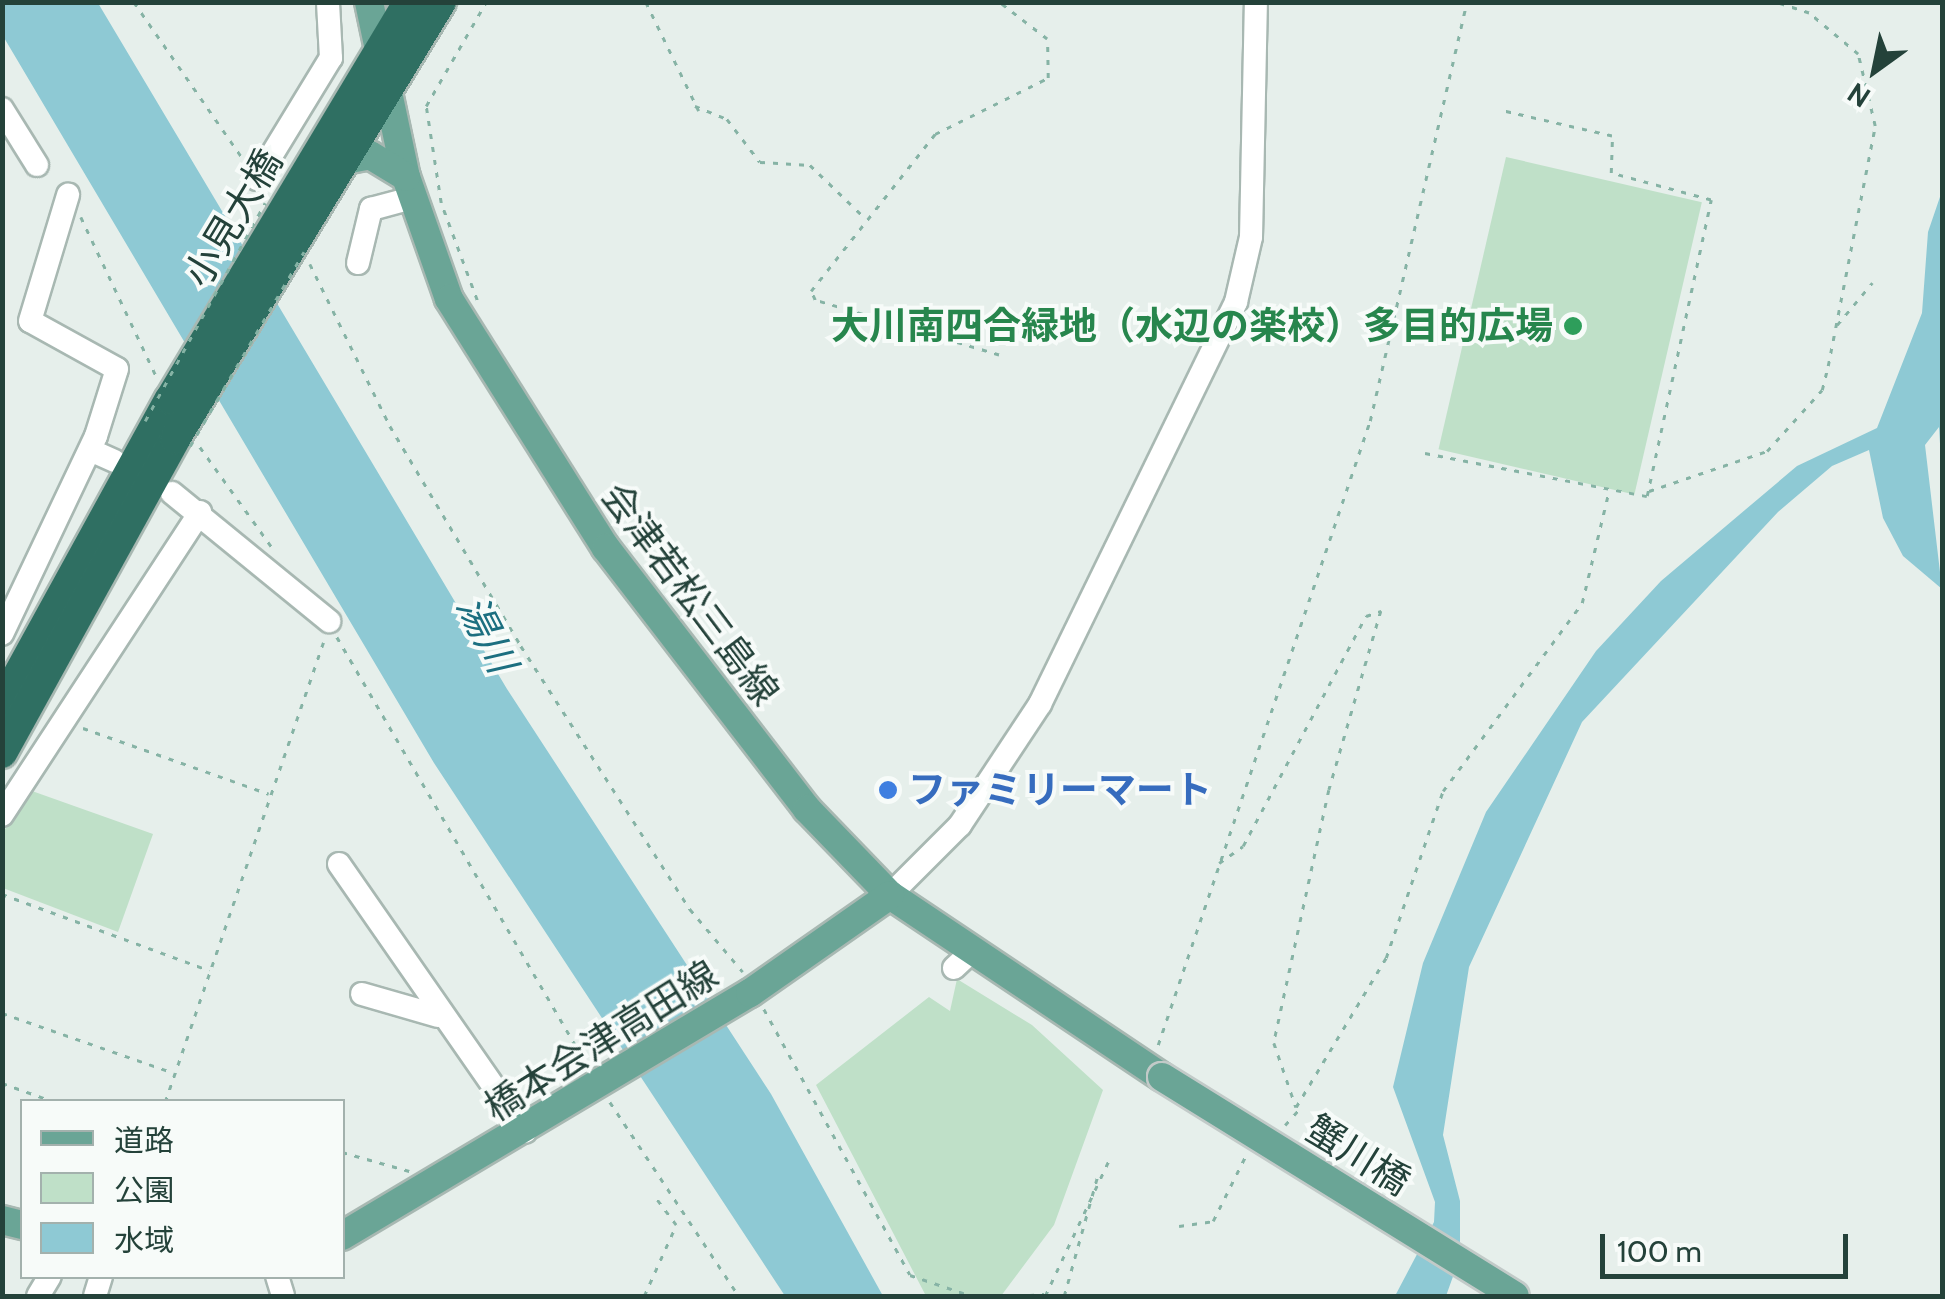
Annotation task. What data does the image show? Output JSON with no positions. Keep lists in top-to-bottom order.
{
  "streets": {
    "highway": ["小見大橋"],
    "main road": ["会津若松三島線", "橋本会津高田線", "蟹川橋"]
  },
  "crossings": [
    ["小見大橋", "会津若松三島線"],
    ["会津若松三島線", "橋本会津高田線"],
    ["会津若松三島線", "蟹川橋"]
  ],
  "water": ["湯川"],
  "places": ["大川南四合緑地（水辺の楽校）多目的広場", "ファミリーマート"],
  "legend": ["道路", "公園", "水域"],
  "scale_bar": "100 m",
  "north": "bottom left"
}
